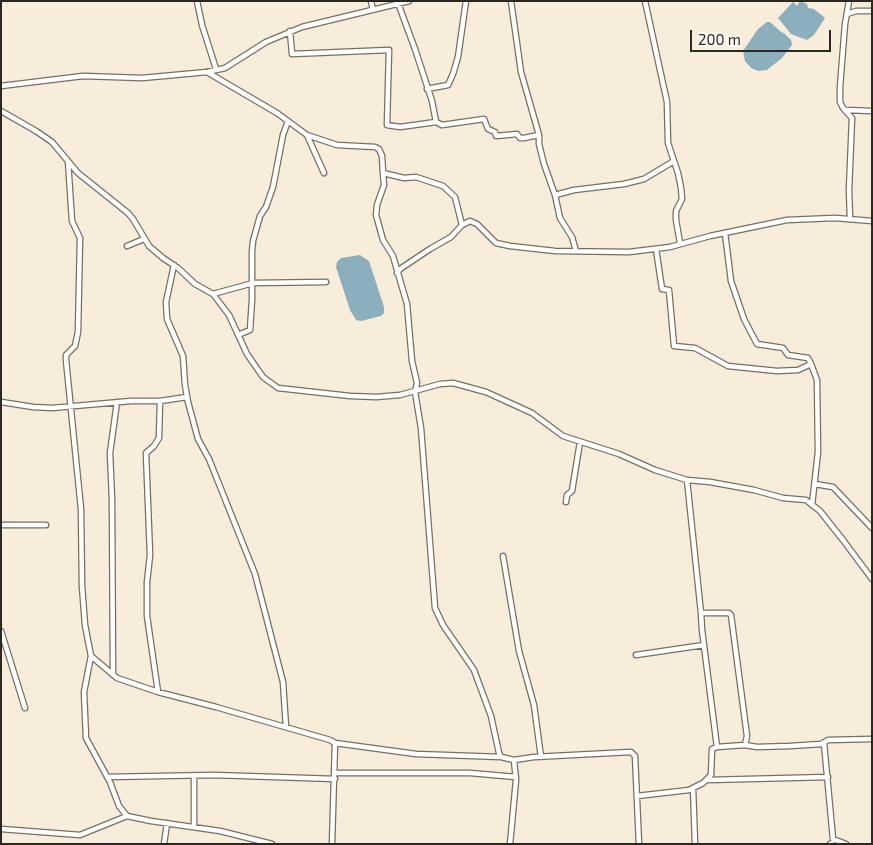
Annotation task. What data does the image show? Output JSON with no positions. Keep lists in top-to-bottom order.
{
  "scale_bar": "200 m"
}
